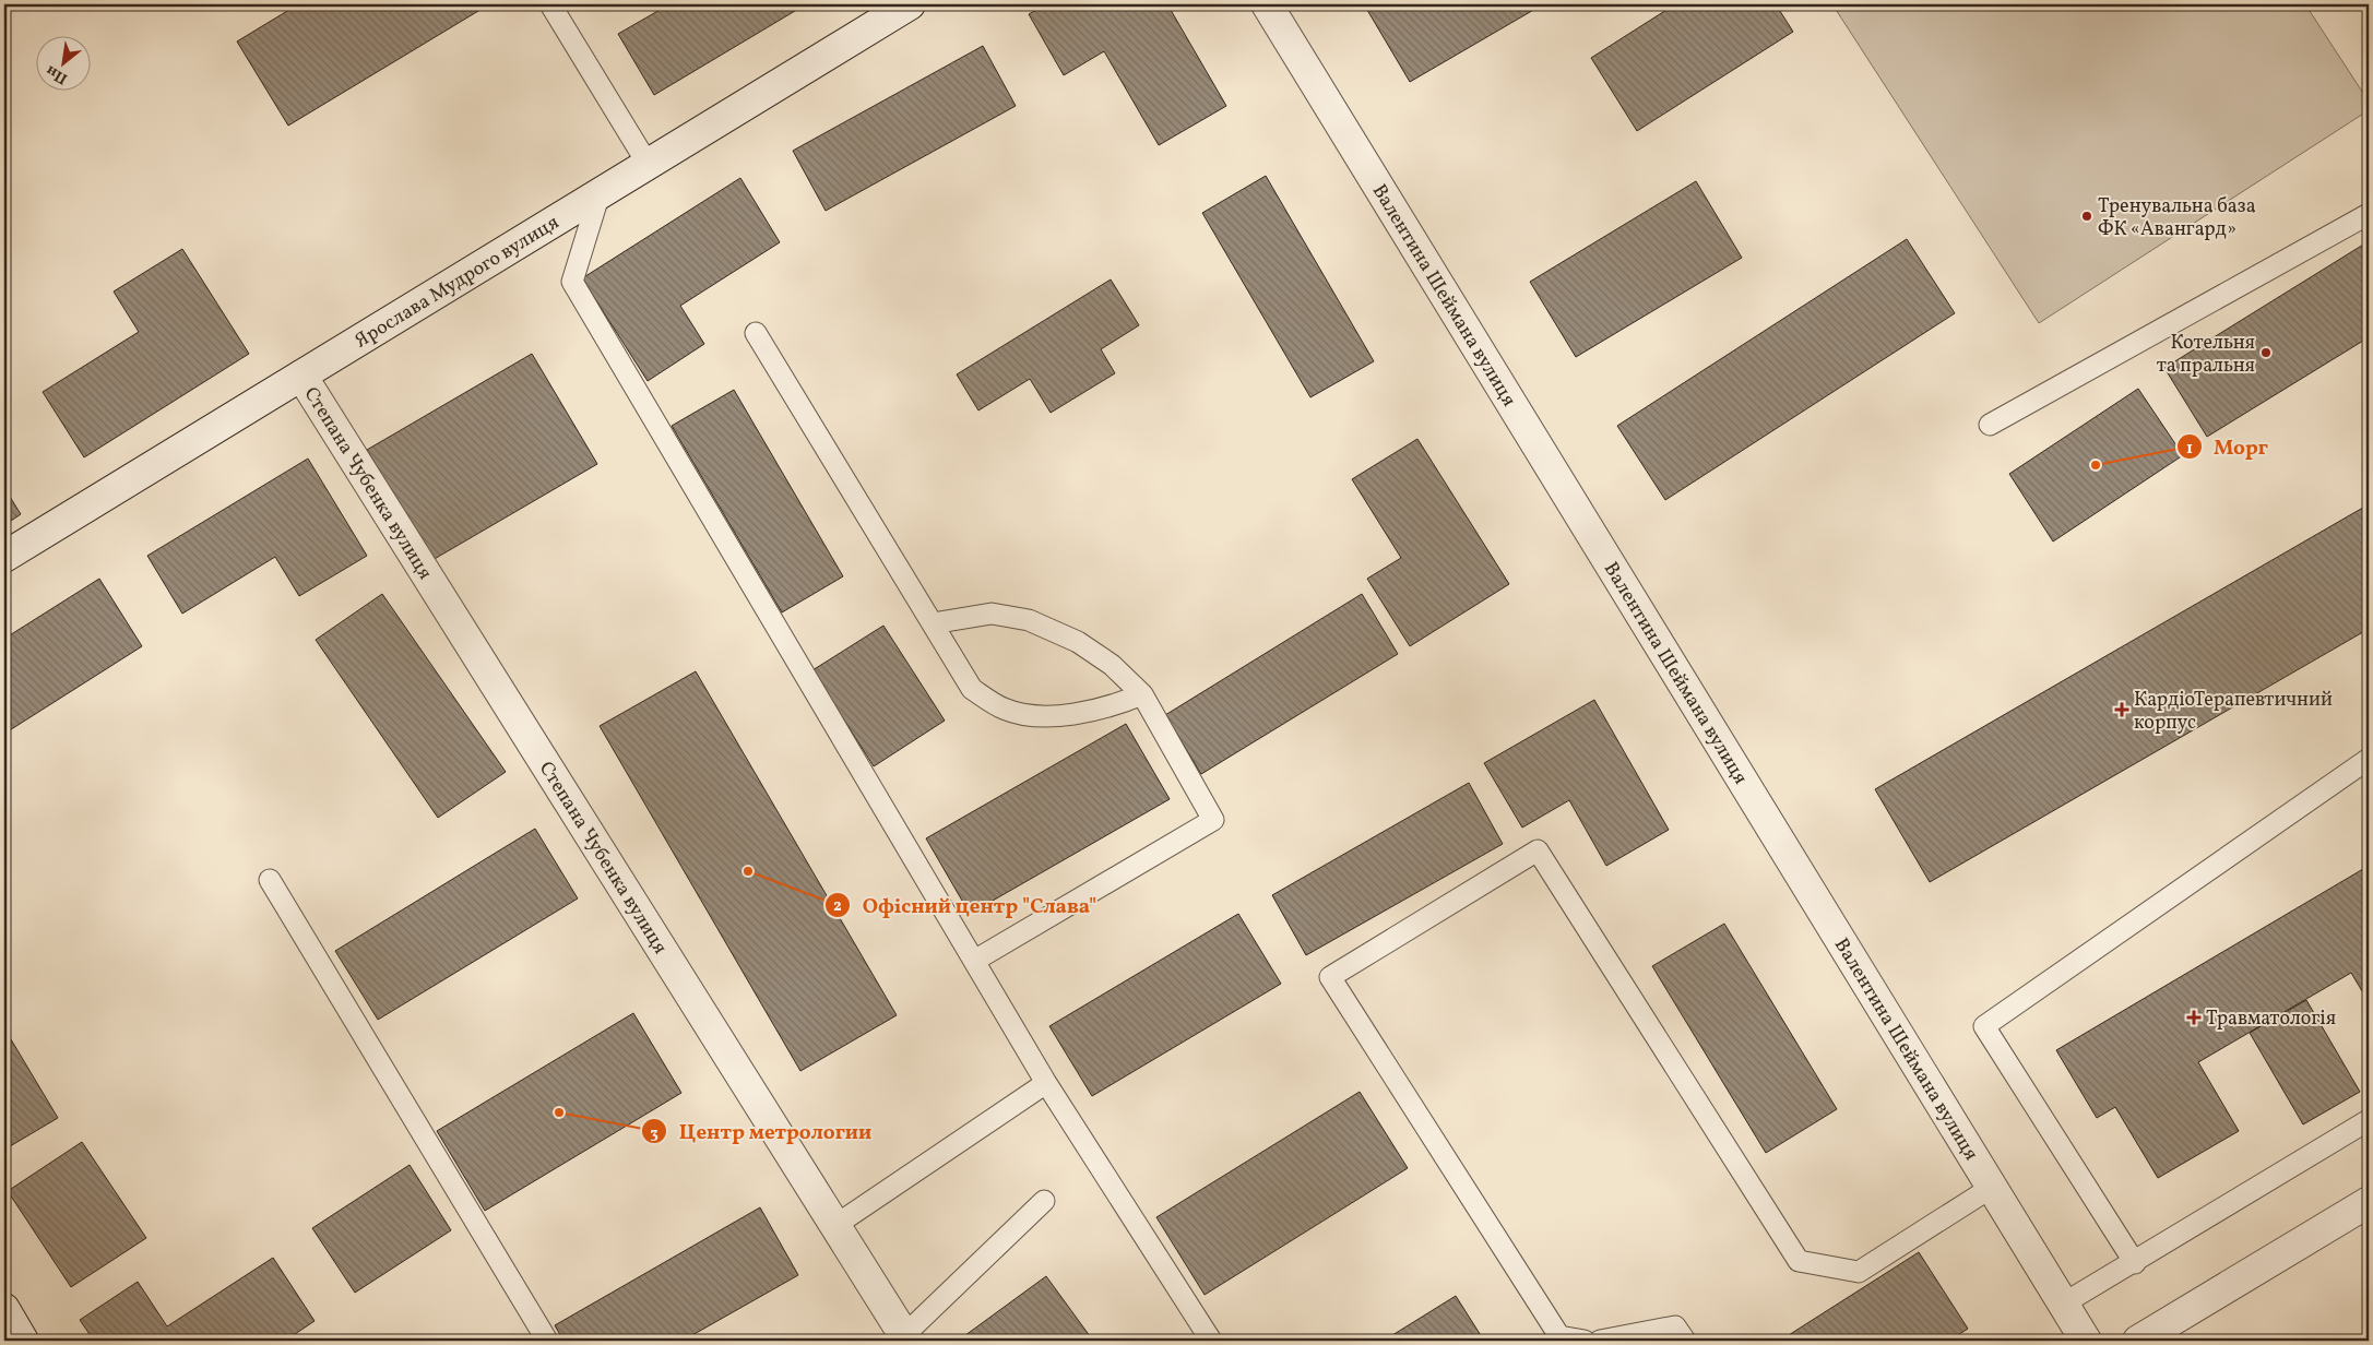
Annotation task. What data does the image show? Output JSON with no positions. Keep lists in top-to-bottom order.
{
  "streets": {
    "street": ["Ярослава Мудрого вулиця", "Валентина Шеймана вулиця", "Степана Чубенка вулиця"]
  },
  "crossings": [
    ["Ярослава Мудрого вулиця", "Степана Чубенка вулиця"]
  ],
  "places": {
    "other": [
      "Тренувальна база ФК «Авангард»",
      "Котельня та пральня",
      "Морг",
      "Офісний центр \"Слава\"",
      "Центр метрологии"
    ],
    "health": ["КардіоТерапевтичний корпус", "Травматологія"]
  },
  "north": "bottom left"
}
